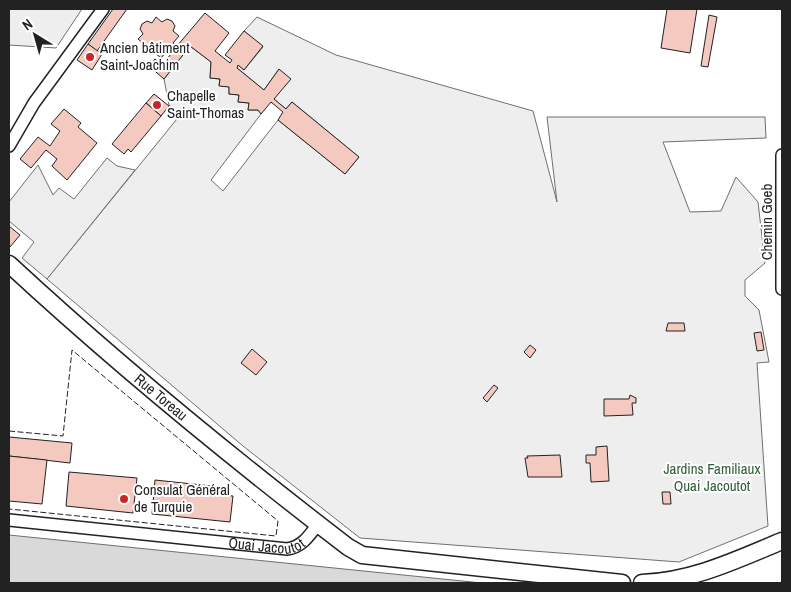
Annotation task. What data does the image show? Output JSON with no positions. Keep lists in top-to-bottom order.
{
  "streets": {
    "main road": ["Rue Toreau", "Quai Jacoutot"],
    "street": ["Chemin Goeb"]
  },
  "crossings": [
    ["Rue Toreau", "Quai Jacoutot"]
  ],
  "parks": ["Jardins Familiaux Quai Jacoutot"],
  "places": ["Ancien bâtiment Saint-Joachim", "Chapelle Saint-Thomas", "Consulat Général de Turquie"],
  "north": "top left"
}
